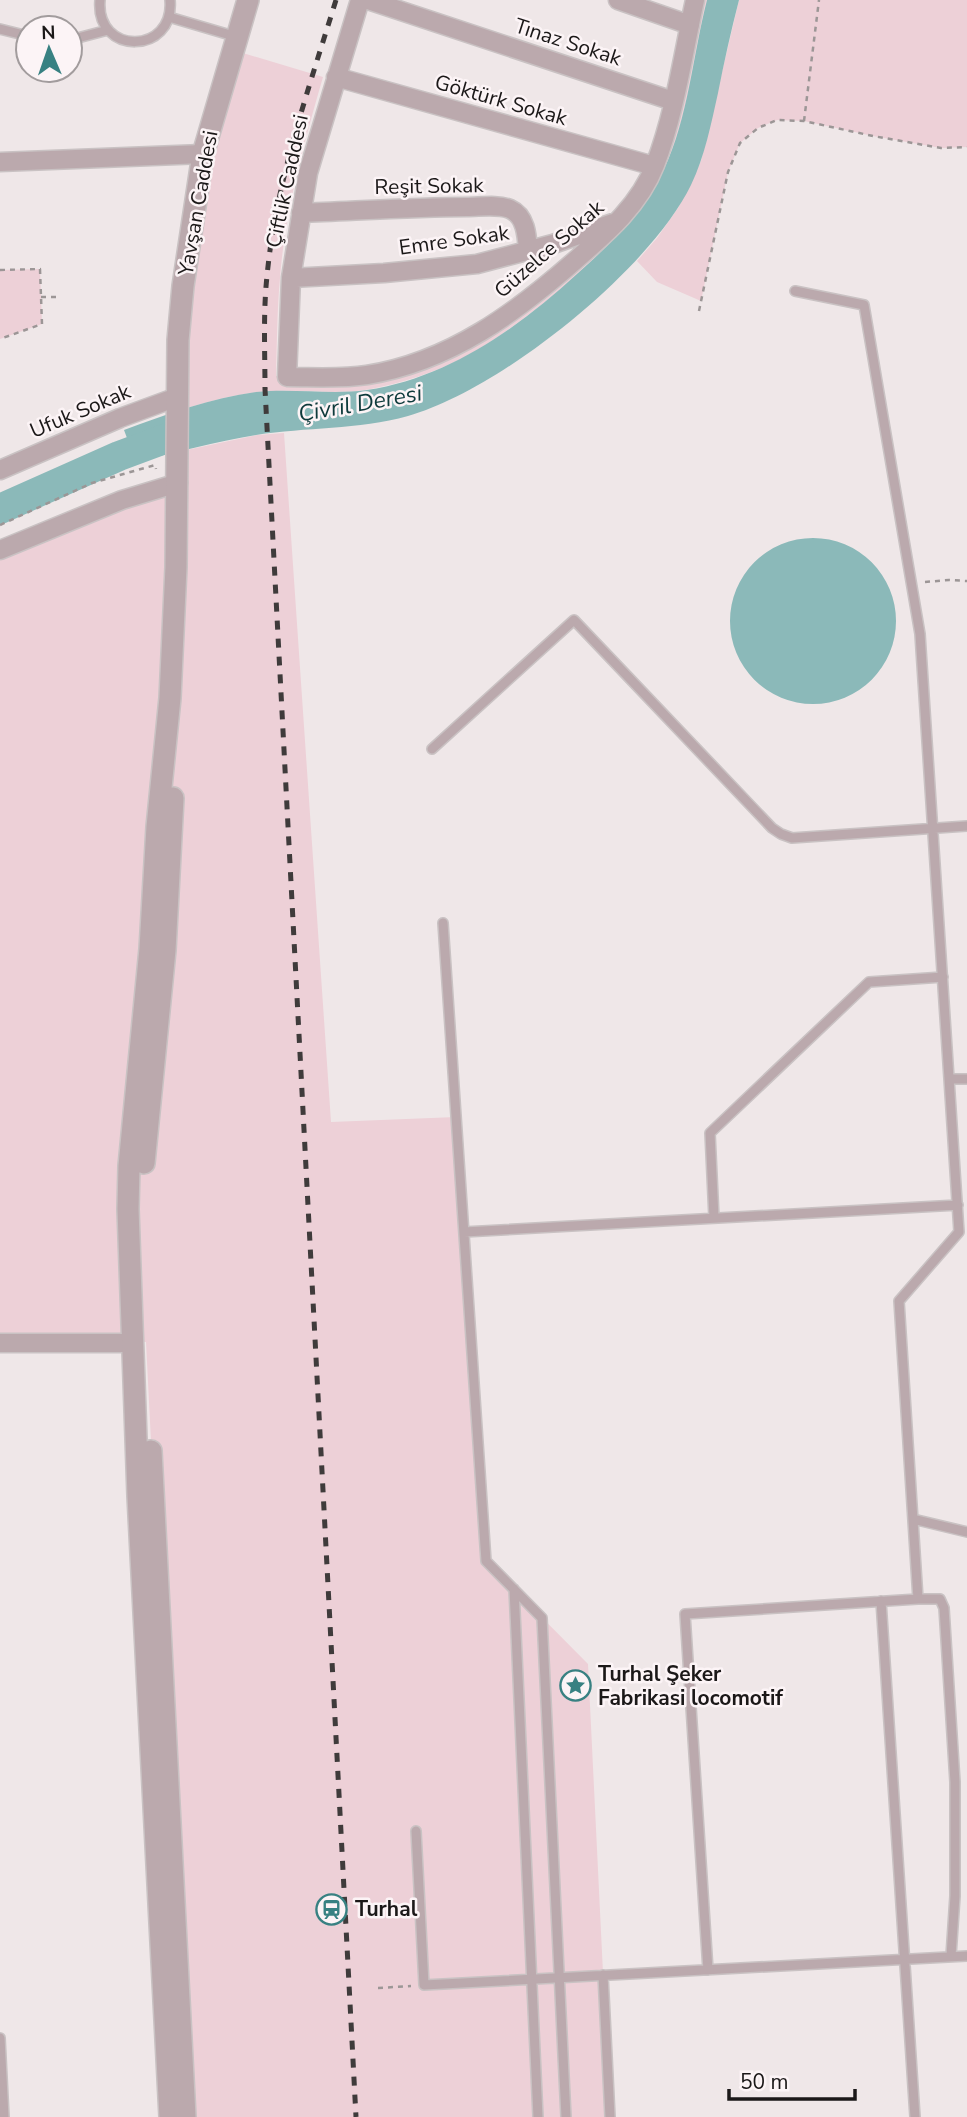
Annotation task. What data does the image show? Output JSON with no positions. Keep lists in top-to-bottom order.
{
  "streets": {
    "street": [
      "Tınaz Sokak",
      "Göktürk Sokak",
      "Çiftlik Caddesi",
      "Reşit Sokak",
      "Yavşan Caddesi",
      "Emre Sokak",
      "Güzelce Sokak",
      "Ufuk Sokak"
    ]
  },
  "crossings": [
    ["Tınaz Sokak", "Güzelce Sokak"],
    ["Göktürk Sokak", "Çiftlik Caddesi"],
    ["Göktürk Sokak", "Güzelce Sokak"],
    ["Çiftlik Caddesi", "Reşit Sokak"],
    ["Çiftlik Caddesi", "Emre Sokak"],
    ["Çiftlik Caddesi", "Güzelce Sokak"],
    ["Reşit Sokak", "Emre Sokak"],
    ["Yavşan Caddesi", "Ufuk Sokak"],
    ["Emre Sokak", "Güzelce Sokak"]
  ],
  "water": ["Çivril Deresi"],
  "places": {
    "place": ["Turhal Şeker Fabrikasi locomotif"],
    "station": ["Turhal"]
  },
  "scale_bar": "50 m",
  "north": "top"
}
